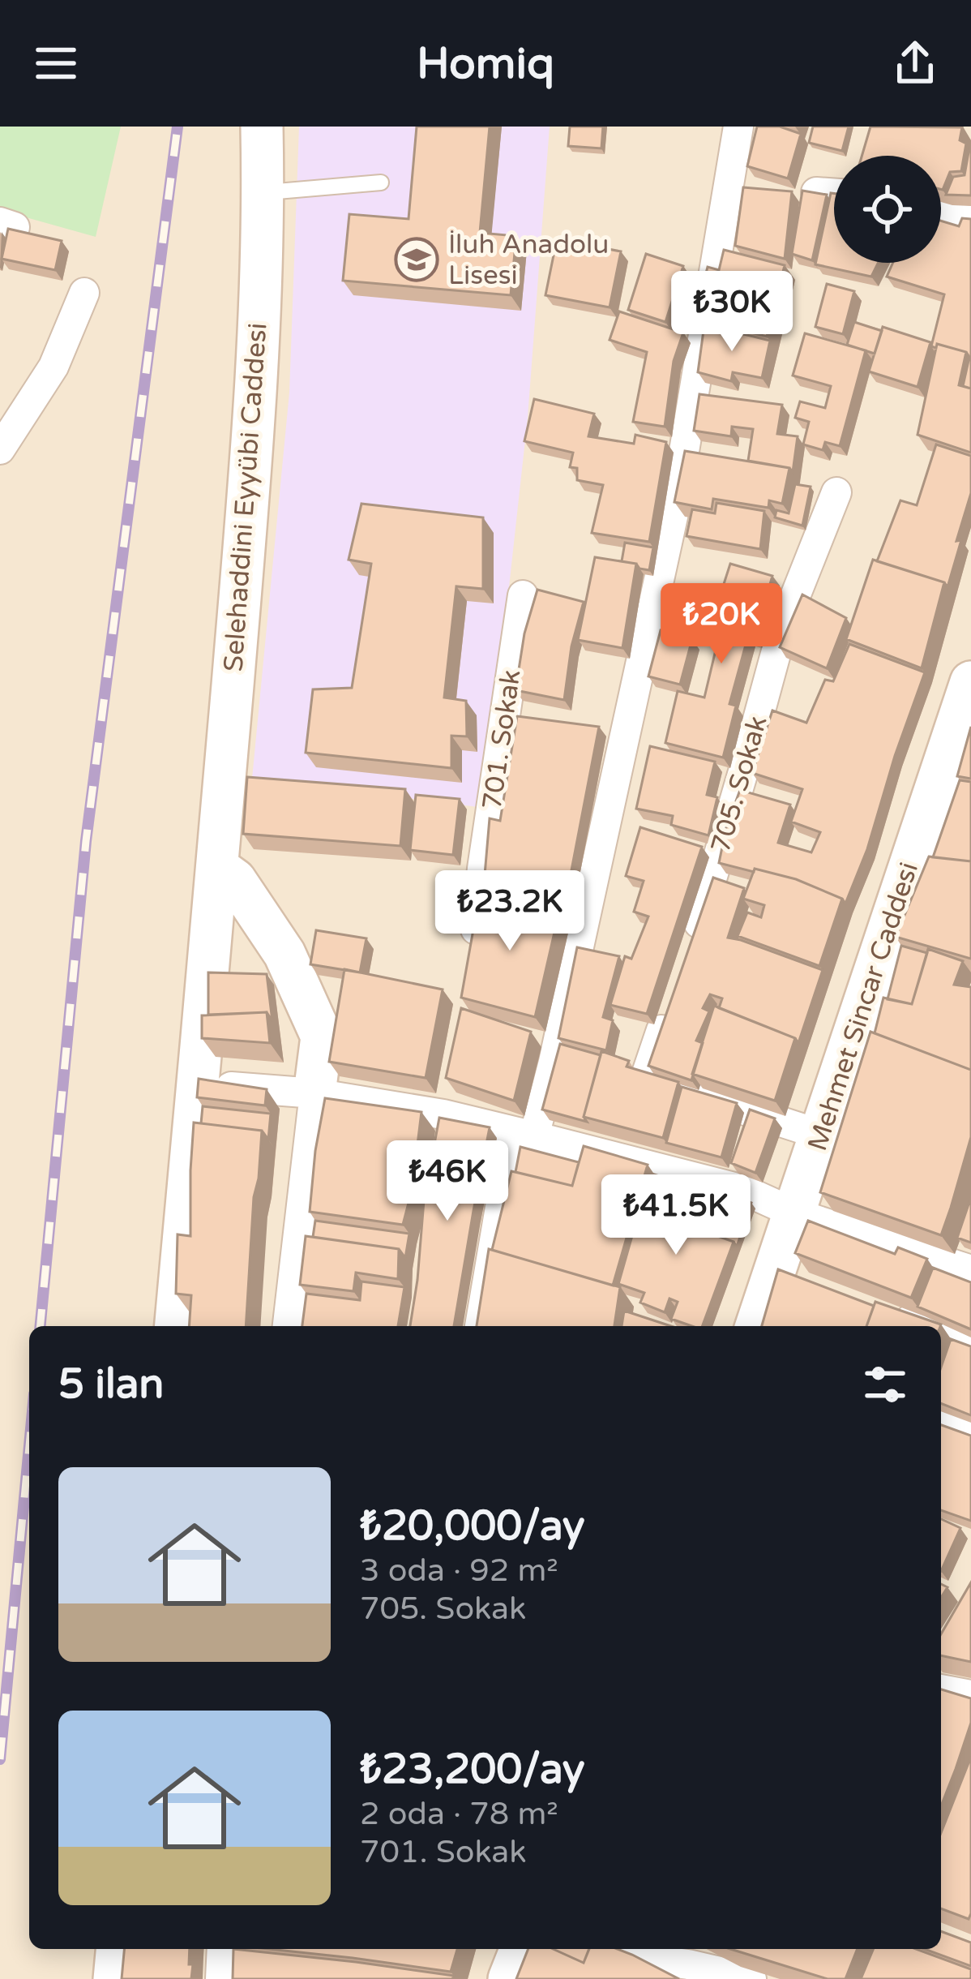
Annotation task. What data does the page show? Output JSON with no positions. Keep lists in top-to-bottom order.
{
  "streets": {
    "main road": ["Selehaddini Eyyübi Caddesi", "Mehmet Sincar Caddesi"],
    "street": ["701. Sokak", "705. Sokak"]
  },
  "places": {
    "school or university": ["İluh Anadolu Lisesi"]
  },
  "page": {
    "header": "Homiq",
    "price": [
      "₺30K",
      "₺20K",
      "₺23.2K",
      "₺46K",
      "₺41.5K"
    ],
    "heading": "5 ilan",
    "list": [
      {
        "name": "₺20,000/ay",
        "note": "3 oda · 92 m² · 705. Sokak"
      },
      {
        "name": "₺23,200/ay",
        "note": "2 oda · 78 m² · 701. Sokak"
      }
    ]
  }
}
